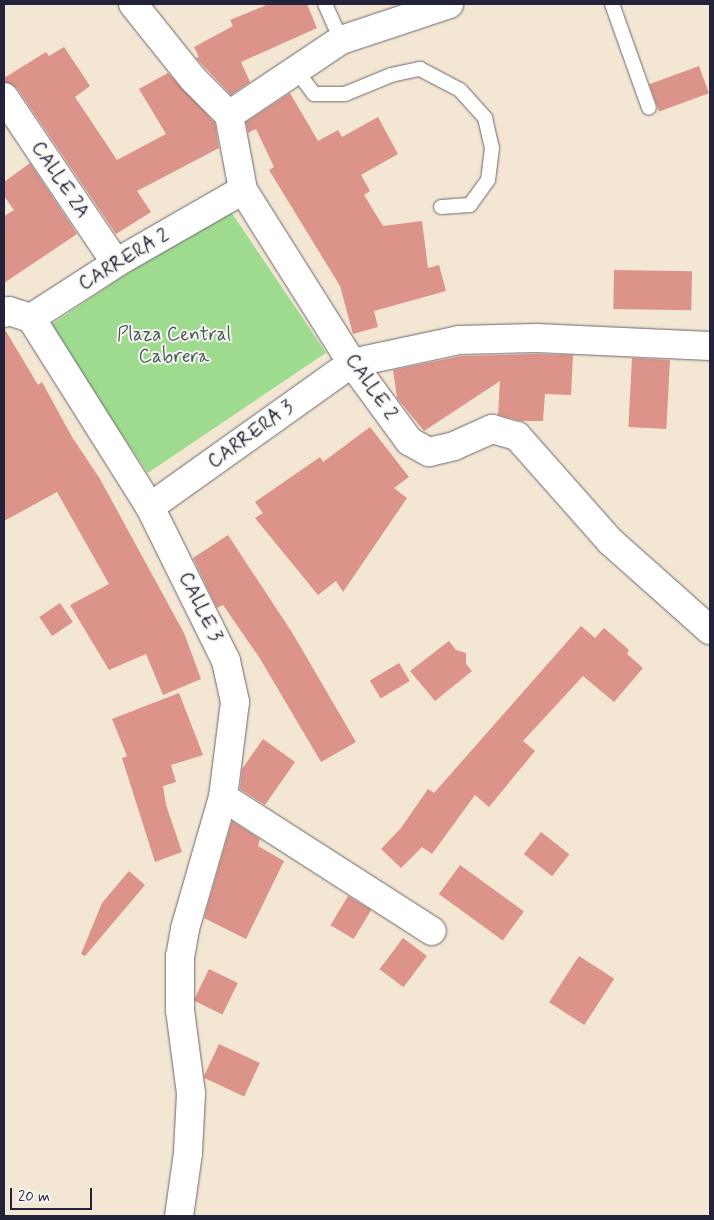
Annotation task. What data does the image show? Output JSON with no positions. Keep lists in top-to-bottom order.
{
  "streets": {
    "street": [
      "CALLE 2A",
      "CARRERA 2",
      "CALLE 2",
      "CARRERA 3",
      "CALLE 3"
    ]
  },
  "crossings": [
    ["CALLE 2A", "CARRERA 2"],
    ["CARRERA 2", "CALLE 2"],
    ["CARRERA 2", "CALLE 3"],
    ["CALLE 2", "CARRERA 3"],
    ["CARRERA 3", "CALLE 3"]
  ],
  "parks": ["Plaza Central Cabrera"],
  "scale_bar": "20 m"
}
